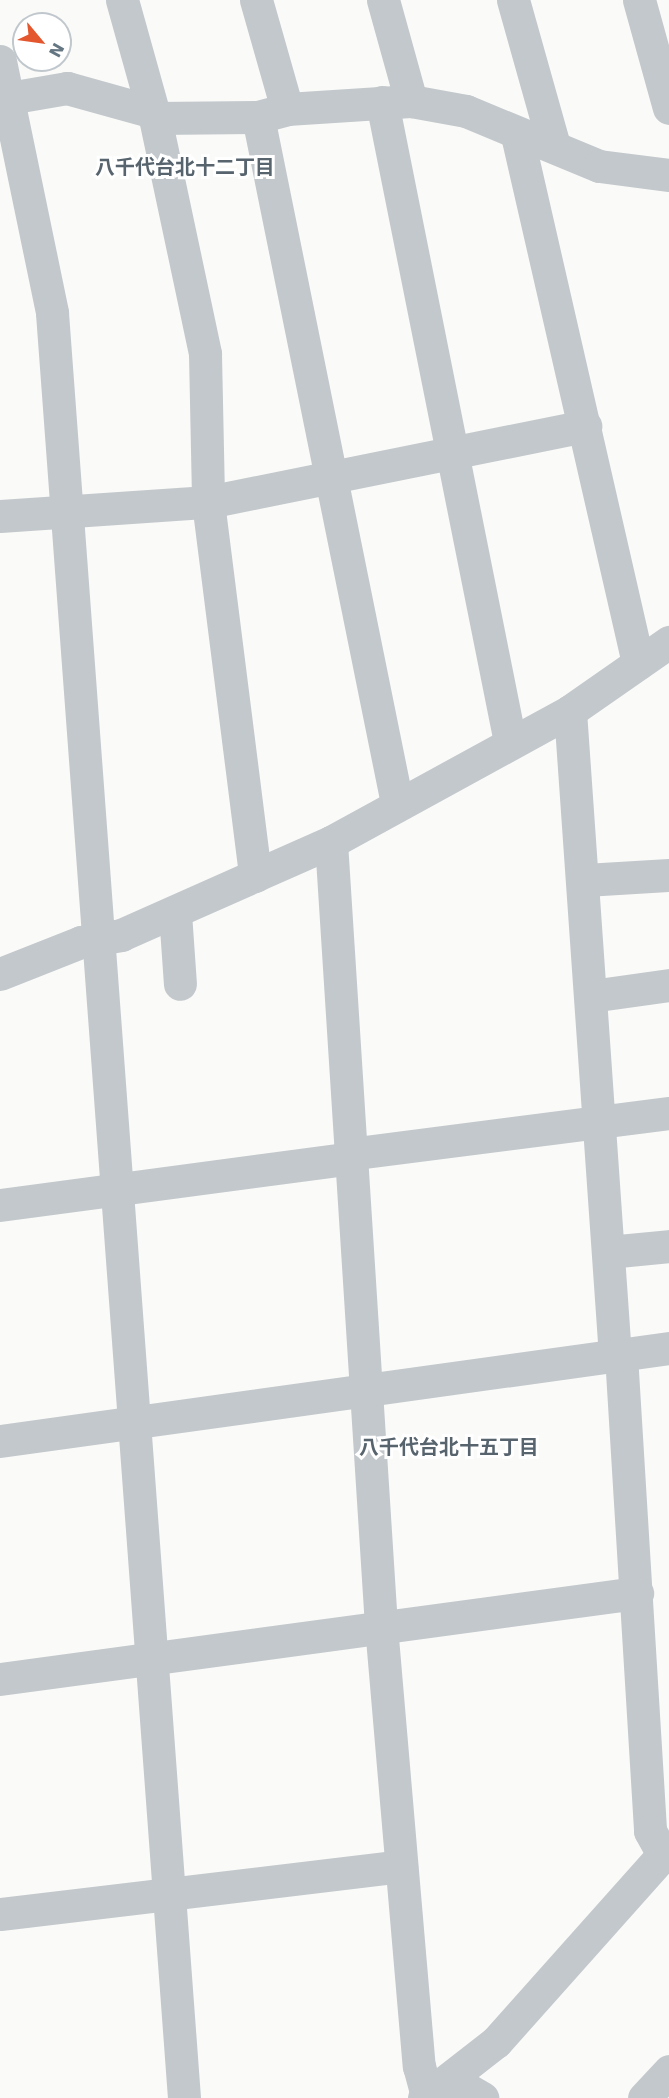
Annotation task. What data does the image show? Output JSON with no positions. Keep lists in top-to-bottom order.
{
  "districts": ["八千代台北十二丁目", "八千代台北十五丁目"],
  "north": "bottom right"
}
